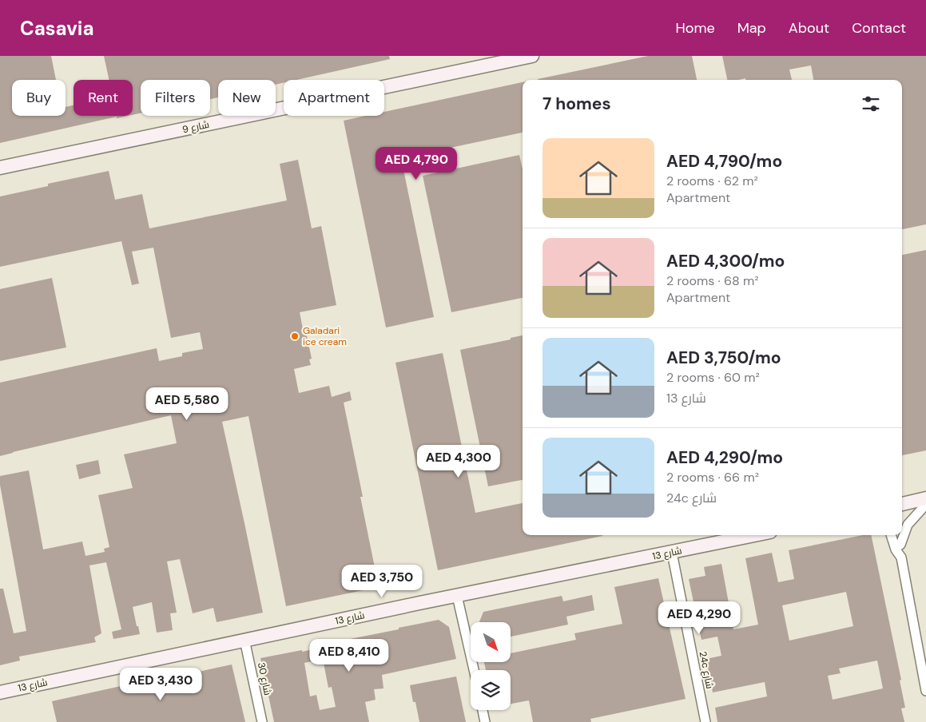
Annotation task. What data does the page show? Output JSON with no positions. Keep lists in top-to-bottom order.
{
  "streets": {
    "street": [
      "شارع 9",
      "شارع 13",
      "24c شارع",
      "شارع 30"
    ]
  },
  "crossings": [
    ["شارع 13", "24c شارع"],
    ["شارع 13", "شارع 30"]
  ],
  "places": ["Galadari ice cream"],
  "north": "bottom right",
  "page": {
    "header": "Casavia",
    "nav": [
      "Home",
      "Map",
      "About",
      "Contact"
    ],
    "chip": [
      "Buy",
      "Rent",
      "Filters",
      "New",
      "Apartment"
    ],
    "heading": "7 homes",
    "list": [
      {
        "name": "AED 4,790/mo",
        "note": "2 rooms · 62 m² · Apartment"
      },
      {
        "name": "AED 4,300/mo",
        "note": "2 rooms · 68 m² · Apartment"
      },
      {
        "name": "AED 3,750/mo",
        "note": "2 rooms · 60 m² · شارع 13"
      },
      {
        "name": "AED 4,290/mo",
        "note": "2 rooms · 66 m² · 24c شارع"
      }
    ],
    "price": [
      "AED 4,790",
      "AED 5,580",
      "AED 4,300",
      "AED 3,750",
      "AED 4,290",
      "AED 8,410",
      "AED 3,430"
    ]
  }
}
